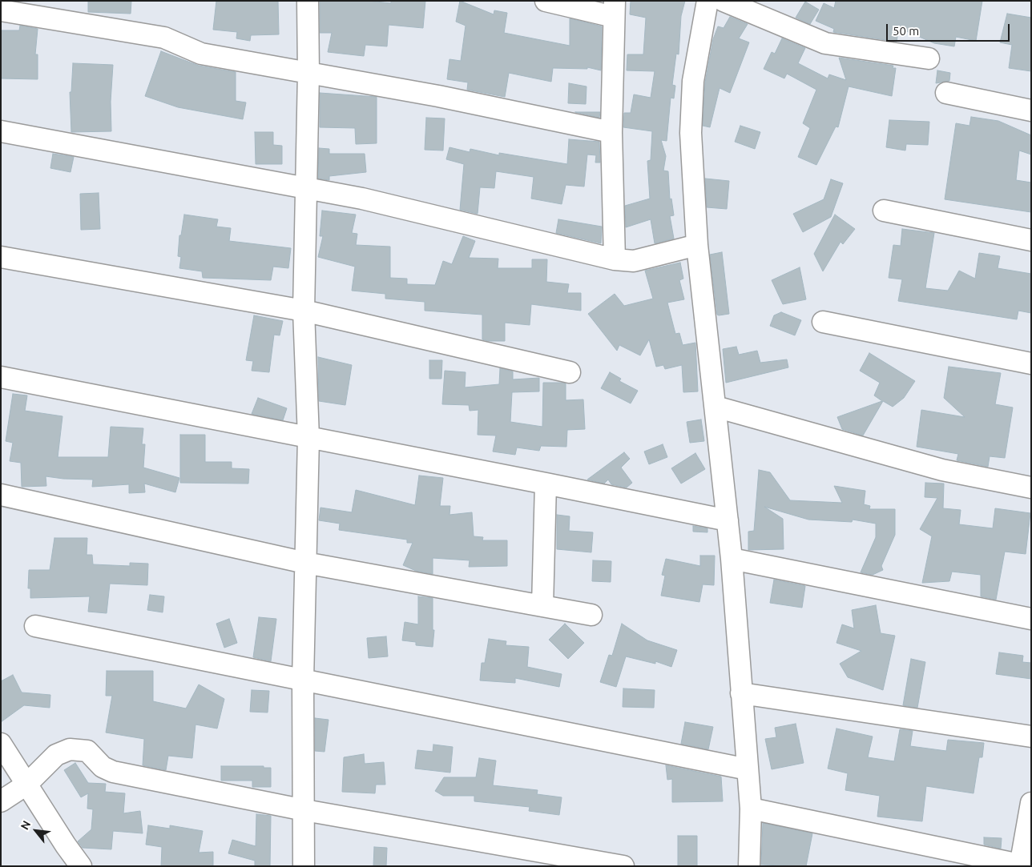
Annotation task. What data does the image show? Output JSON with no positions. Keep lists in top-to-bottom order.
{
  "scale_bar": "50 m",
  "north": "top left"
}
